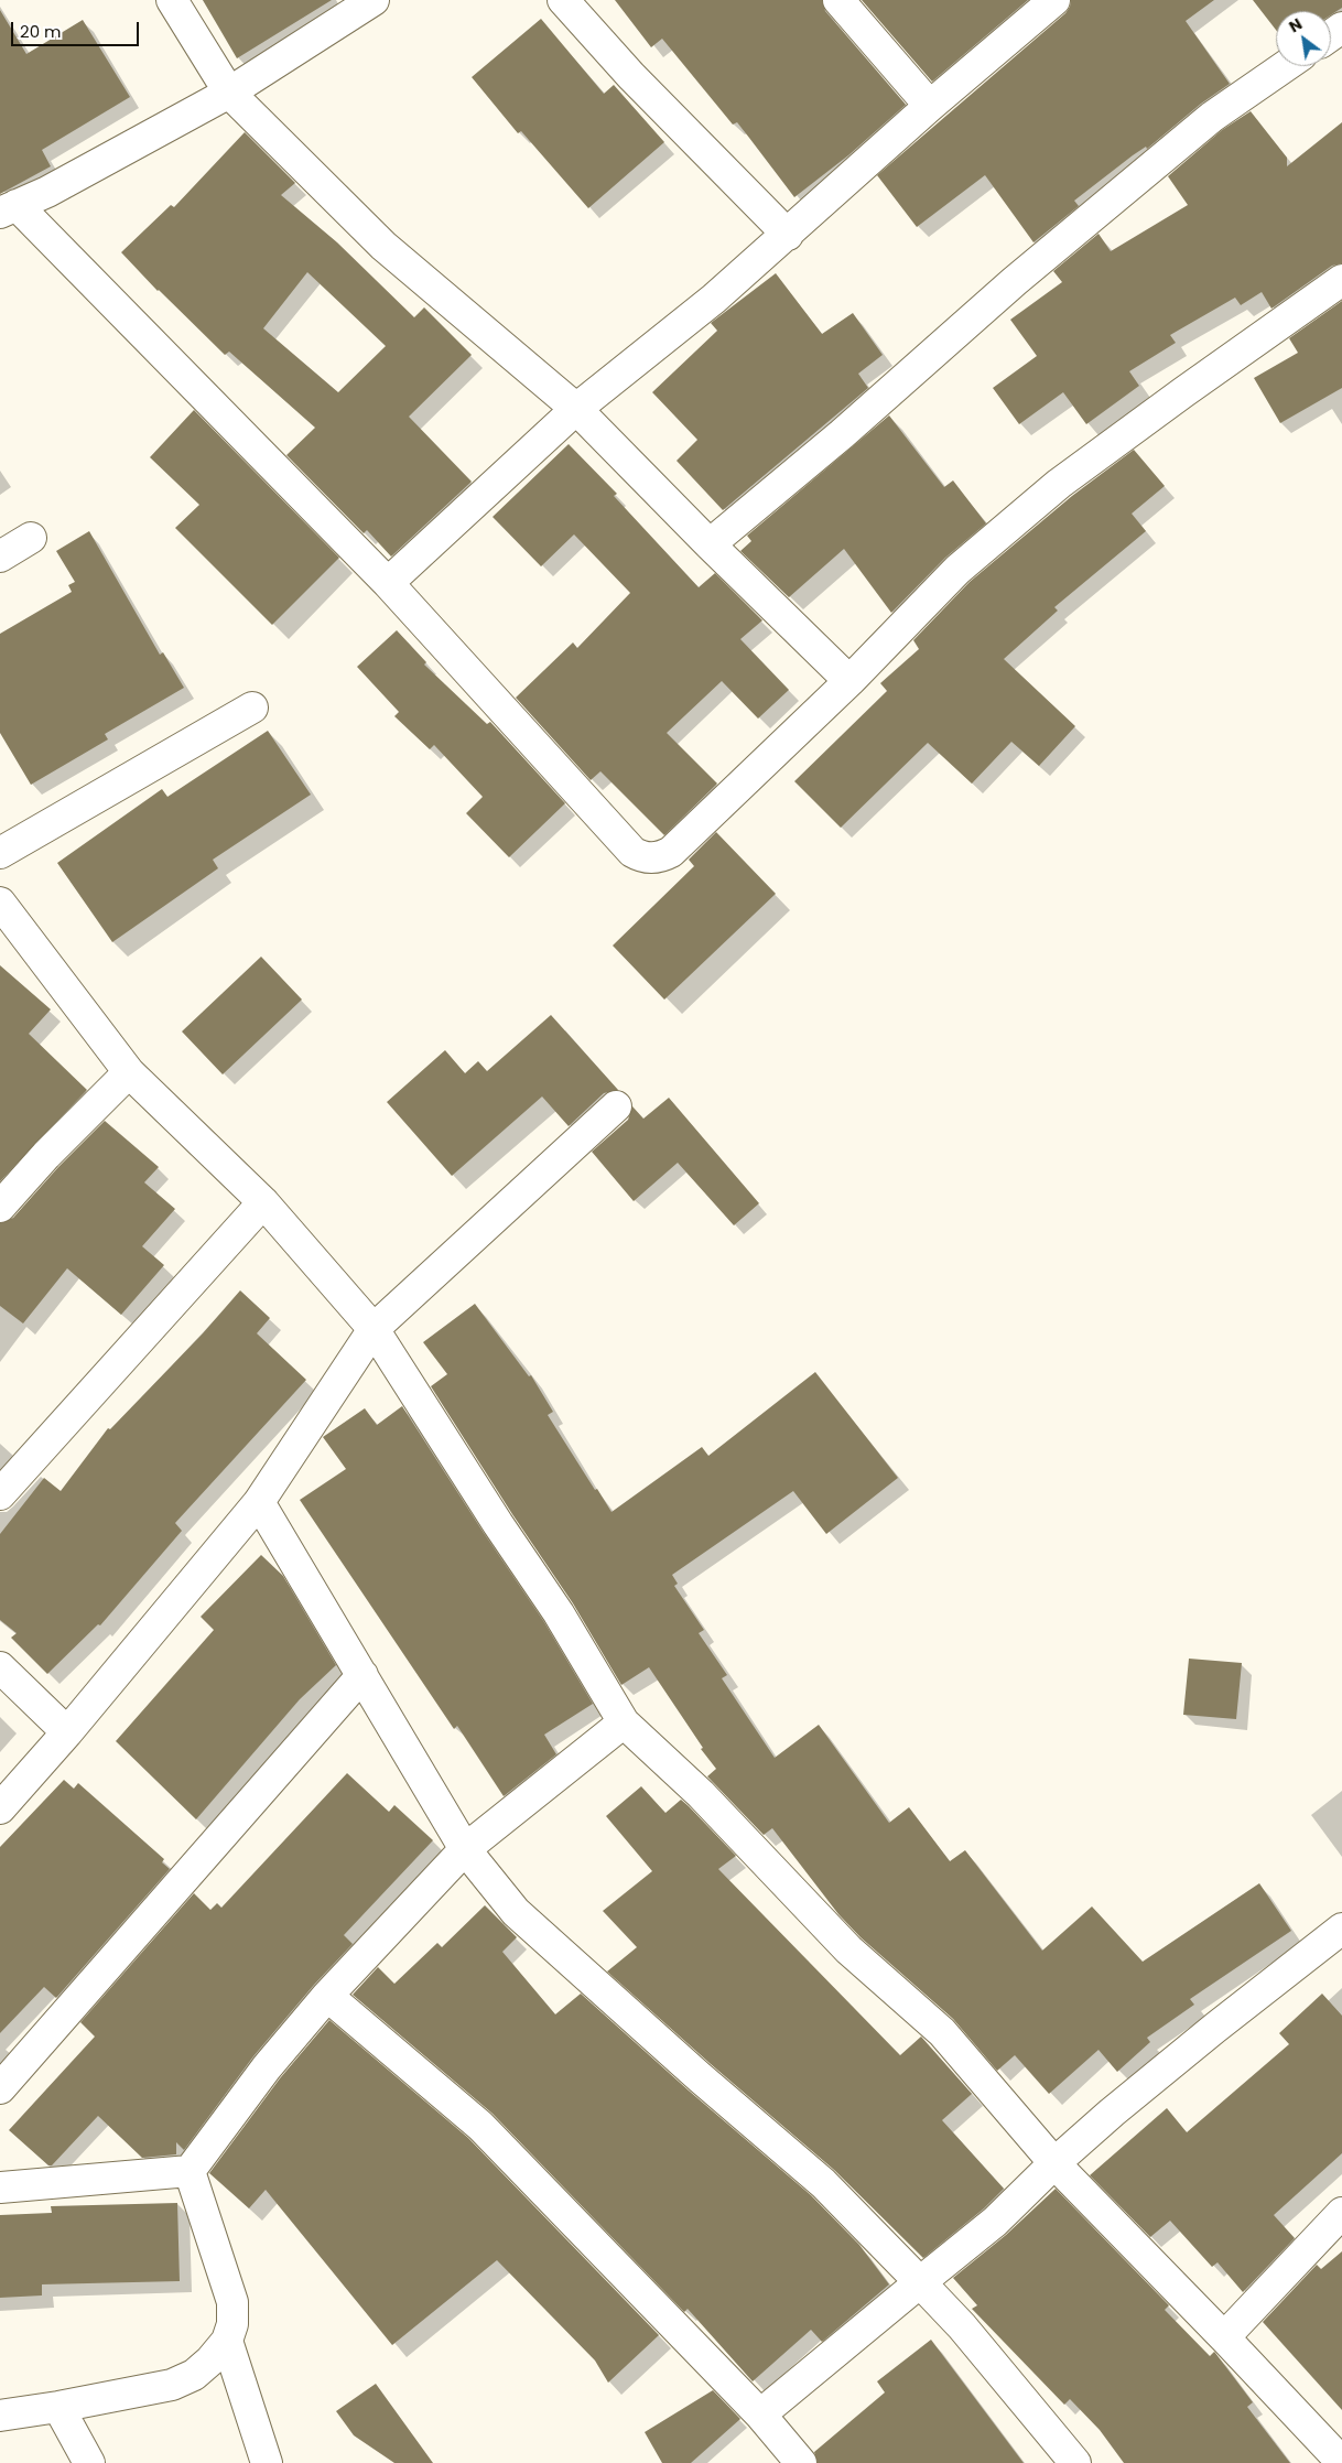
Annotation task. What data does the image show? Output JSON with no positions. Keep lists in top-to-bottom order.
{
  "scale_bar": "20 m",
  "north": "top left"
}
